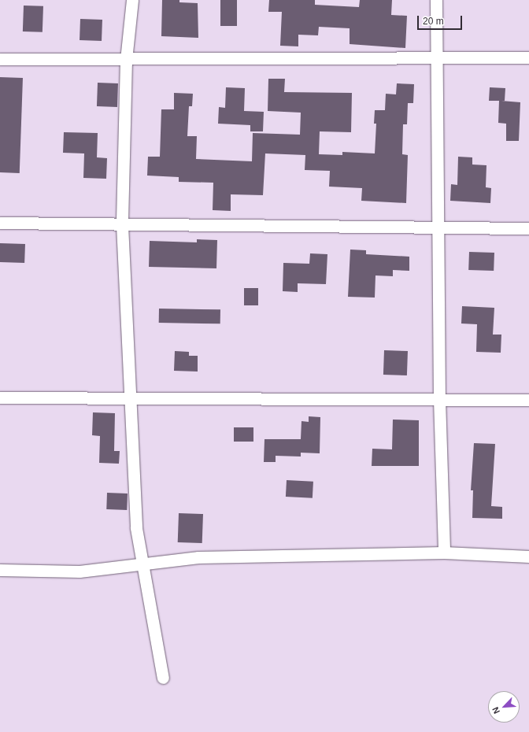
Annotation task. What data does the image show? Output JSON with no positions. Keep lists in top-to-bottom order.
{
  "scale_bar": "20 m",
  "north": "bottom left"
}
